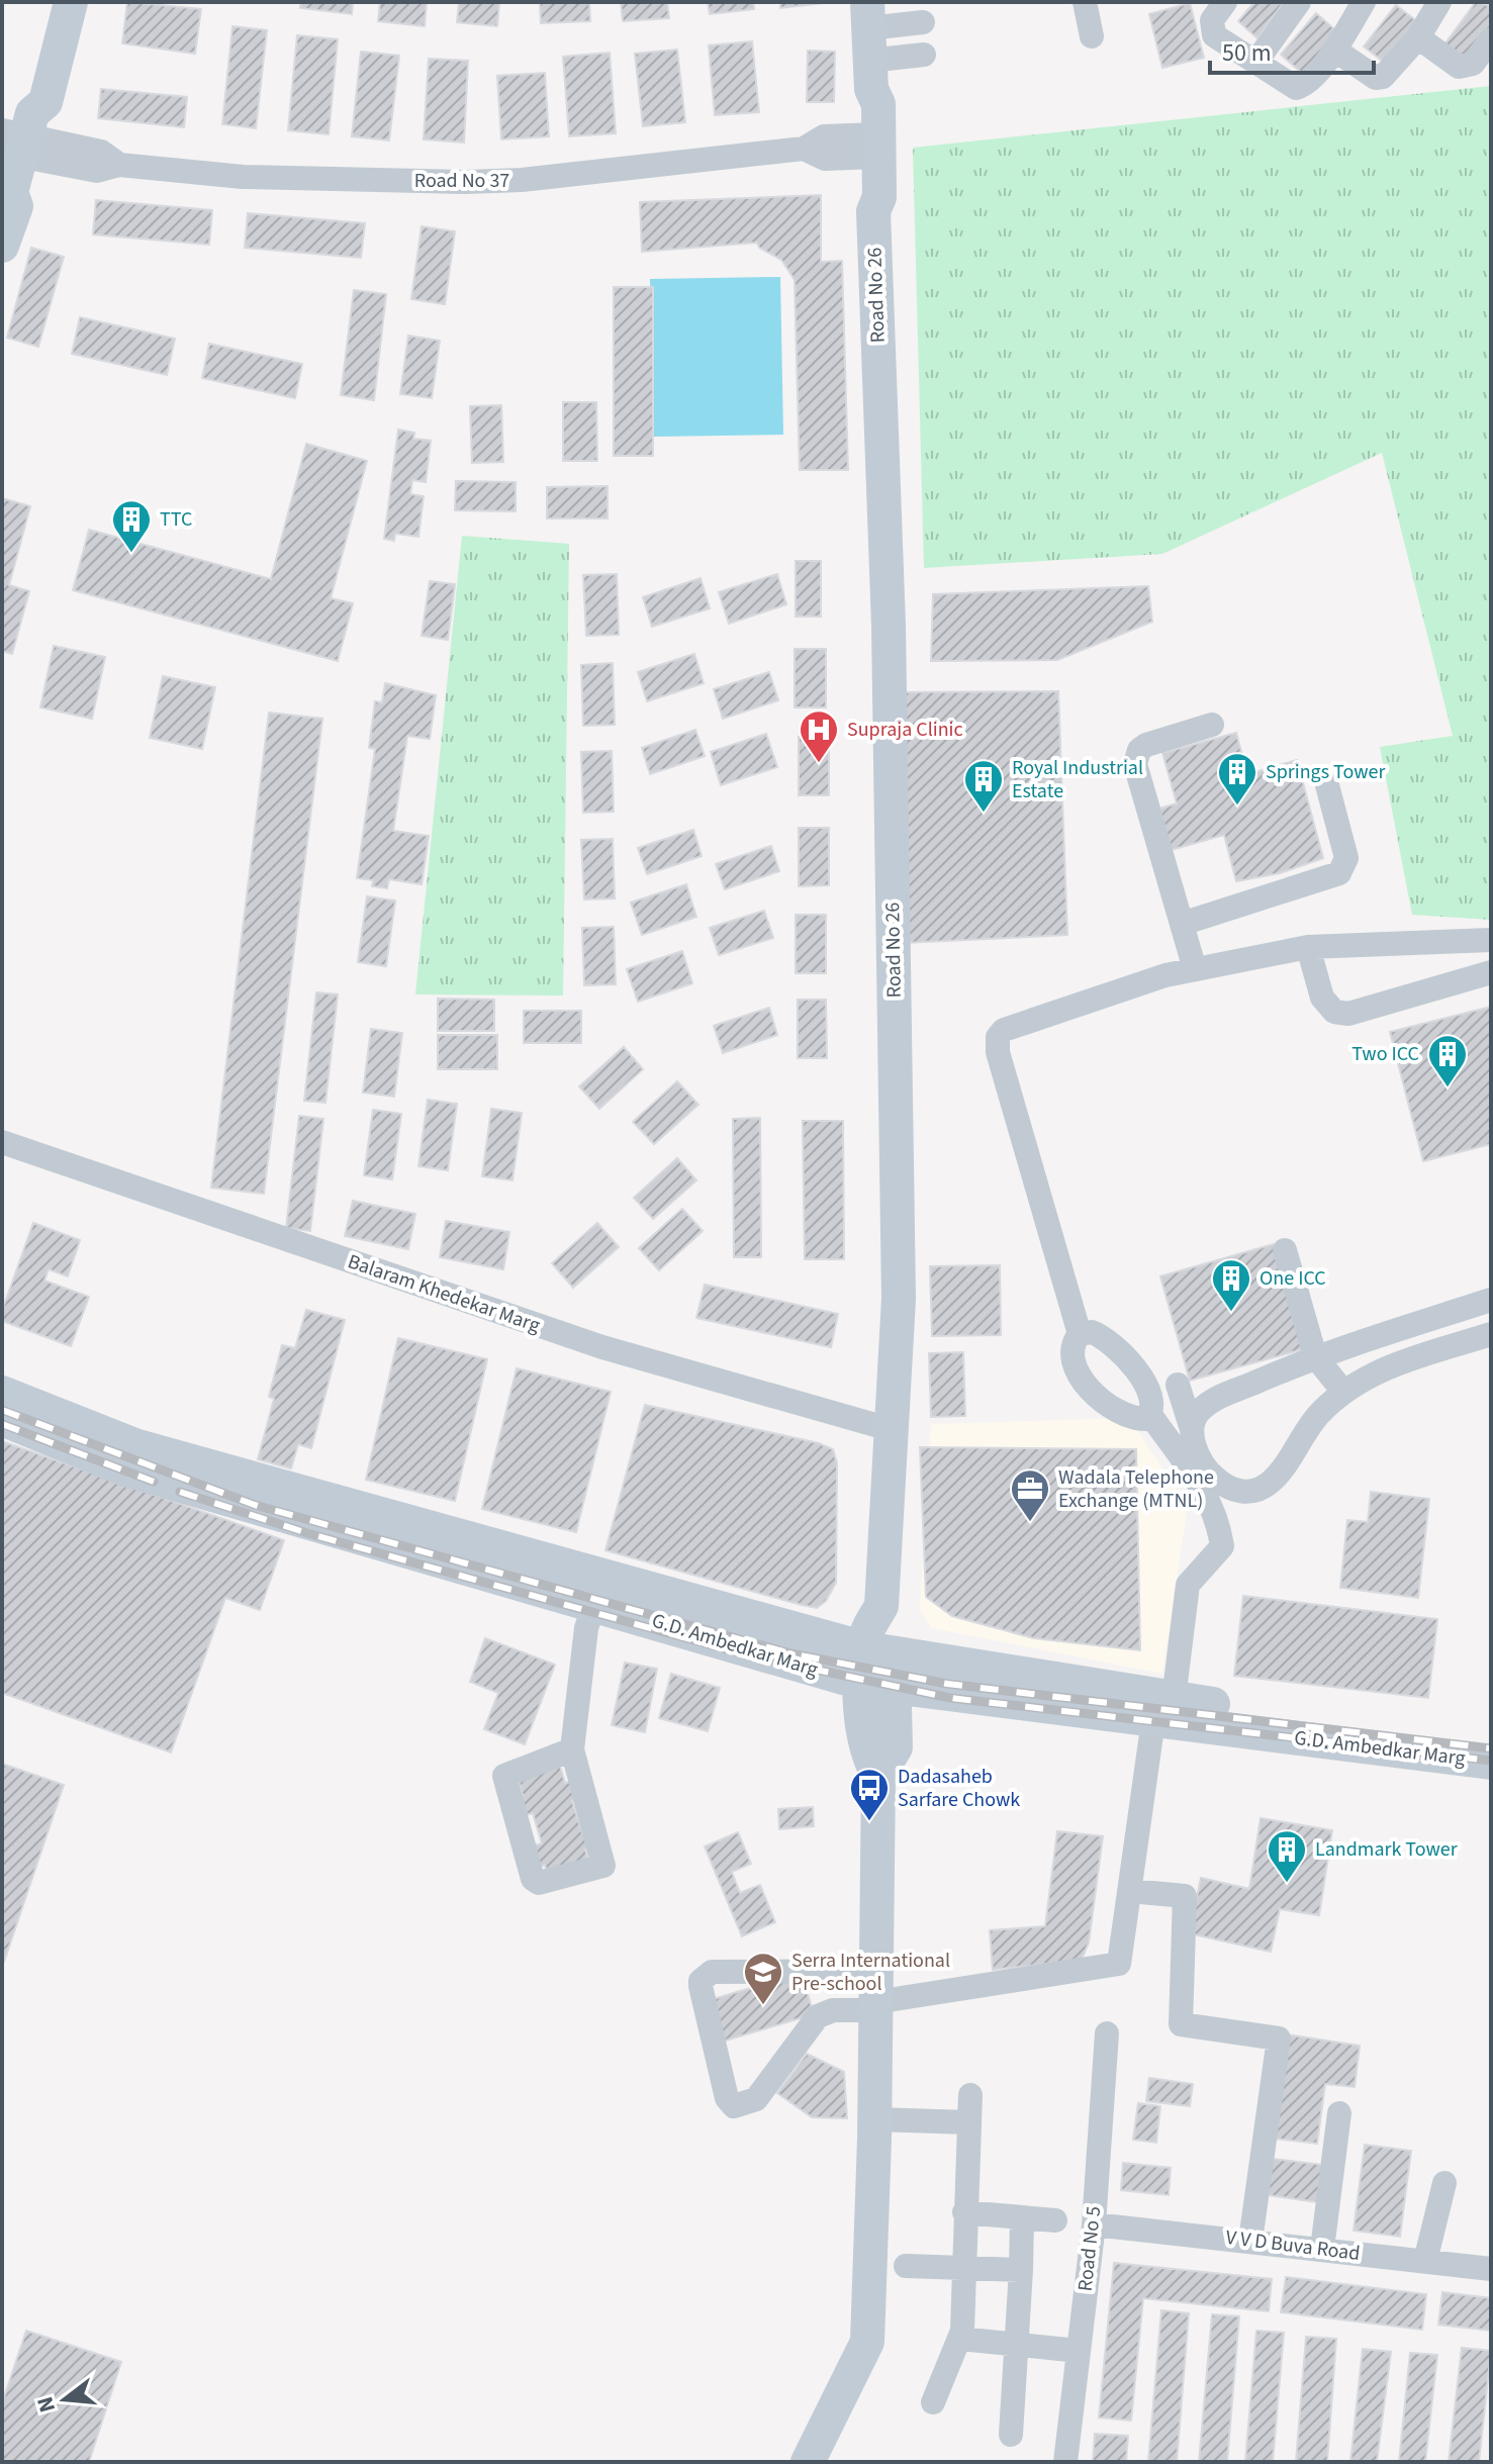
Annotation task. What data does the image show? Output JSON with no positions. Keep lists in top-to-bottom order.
{
  "streets": {
    "main road": ["Road No 26", "G.D. Ambedkar Marg"],
    "street": [
      "Road No 37",
      "Balaram Khedekar Marg",
      "V V D Buva Road",
      "Road No 5"
    ]
  },
  "crossings": [
    ["Road No 37", "Road No 26"],
    ["Road No 26", "Balaram Khedekar Marg"],
    ["Road No 26", "G.D. Ambedkar Marg"],
    ["V V D Buva Road", "Road No 5"]
  ],
  "places": {
    "building": [
      "TTC",
      "Springs Tower",
      "Royal Industrial Estate",
      "Two ICC",
      "One ICC",
      "Landmark Tower"
    ],
    "hospital": ["Supraja Clinic"],
    "office": ["Wadala Telephone Exchange (MTNL)"],
    "bus stop": ["Dadasaheb Sarfare Chowk"],
    "school or university": ["Serra International Pre-school"]
  },
  "scale_bar": "50 m",
  "north": "left"
}
